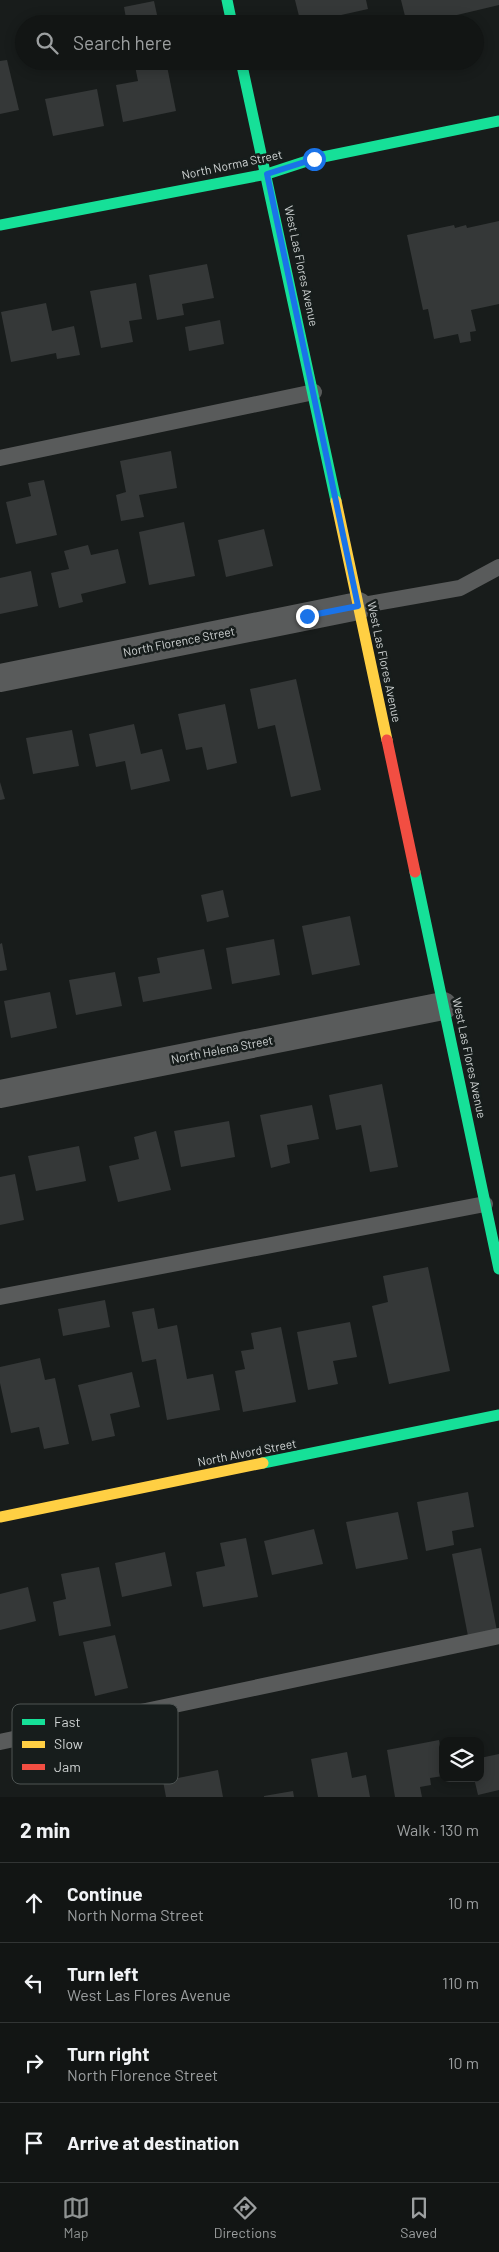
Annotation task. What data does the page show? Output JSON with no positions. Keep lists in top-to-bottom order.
{
  "streets": {
    "main road": ["North Norma Street", "West Las Flores Avenue", "North Alvord Street"],
    "street": ["North Florence Street", "North Helena Street"]
  },
  "crossings": [
    ["North Norma Street", "West Las Flores Avenue"],
    ["West Las Flores Avenue", "North Florence Street"],
    ["West Las Flores Avenue", "North Helena Street"]
  ],
  "legend": ["Fast", "Slow", "Jam"],
  "page": {
    "search": "Search here",
    "heading": ["2 min", "Walk · 130 m"],
    "list": [
      ["Continue", "North Norma Street", "10 m"],
      ["Turn left", "West Las Flores Avenue", "110 m"],
      ["Turn right", "North Florence Street", "10 m"],
      "Arrive at destination"
    ],
    "nav": ["Map", "Directions", "Saved"]
  }
}
